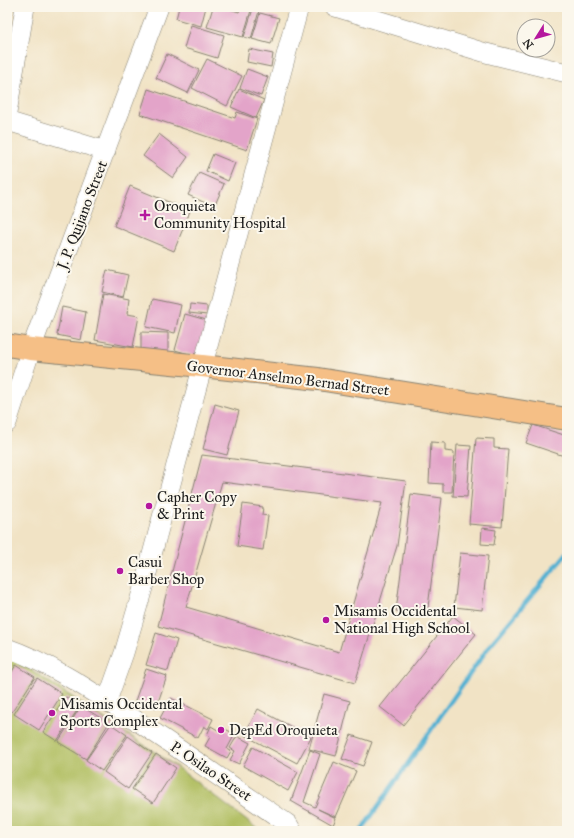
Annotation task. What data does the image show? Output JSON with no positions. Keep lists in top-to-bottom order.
{
  "streets": {
    "main road": ["Governor Anselmo Bernad Street"],
    "street": ["J. P. Quijano Street", "P. Osilao Street"]
  },
  "crossings": [
    ["J. P. Quijano Street", "Governor Anselmo Bernad Street"]
  ],
  "places": {
    "health": ["Oroquieta Community Hospital"],
    "other": [
      "Capher Copy & Print",
      "Casui Barber Shop",
      "Misamis Occidental National High School",
      "Misamis Occidental Sports Complex",
      "DepEd Oroquieta"
    ]
  },
  "north": "bottom left"
}
